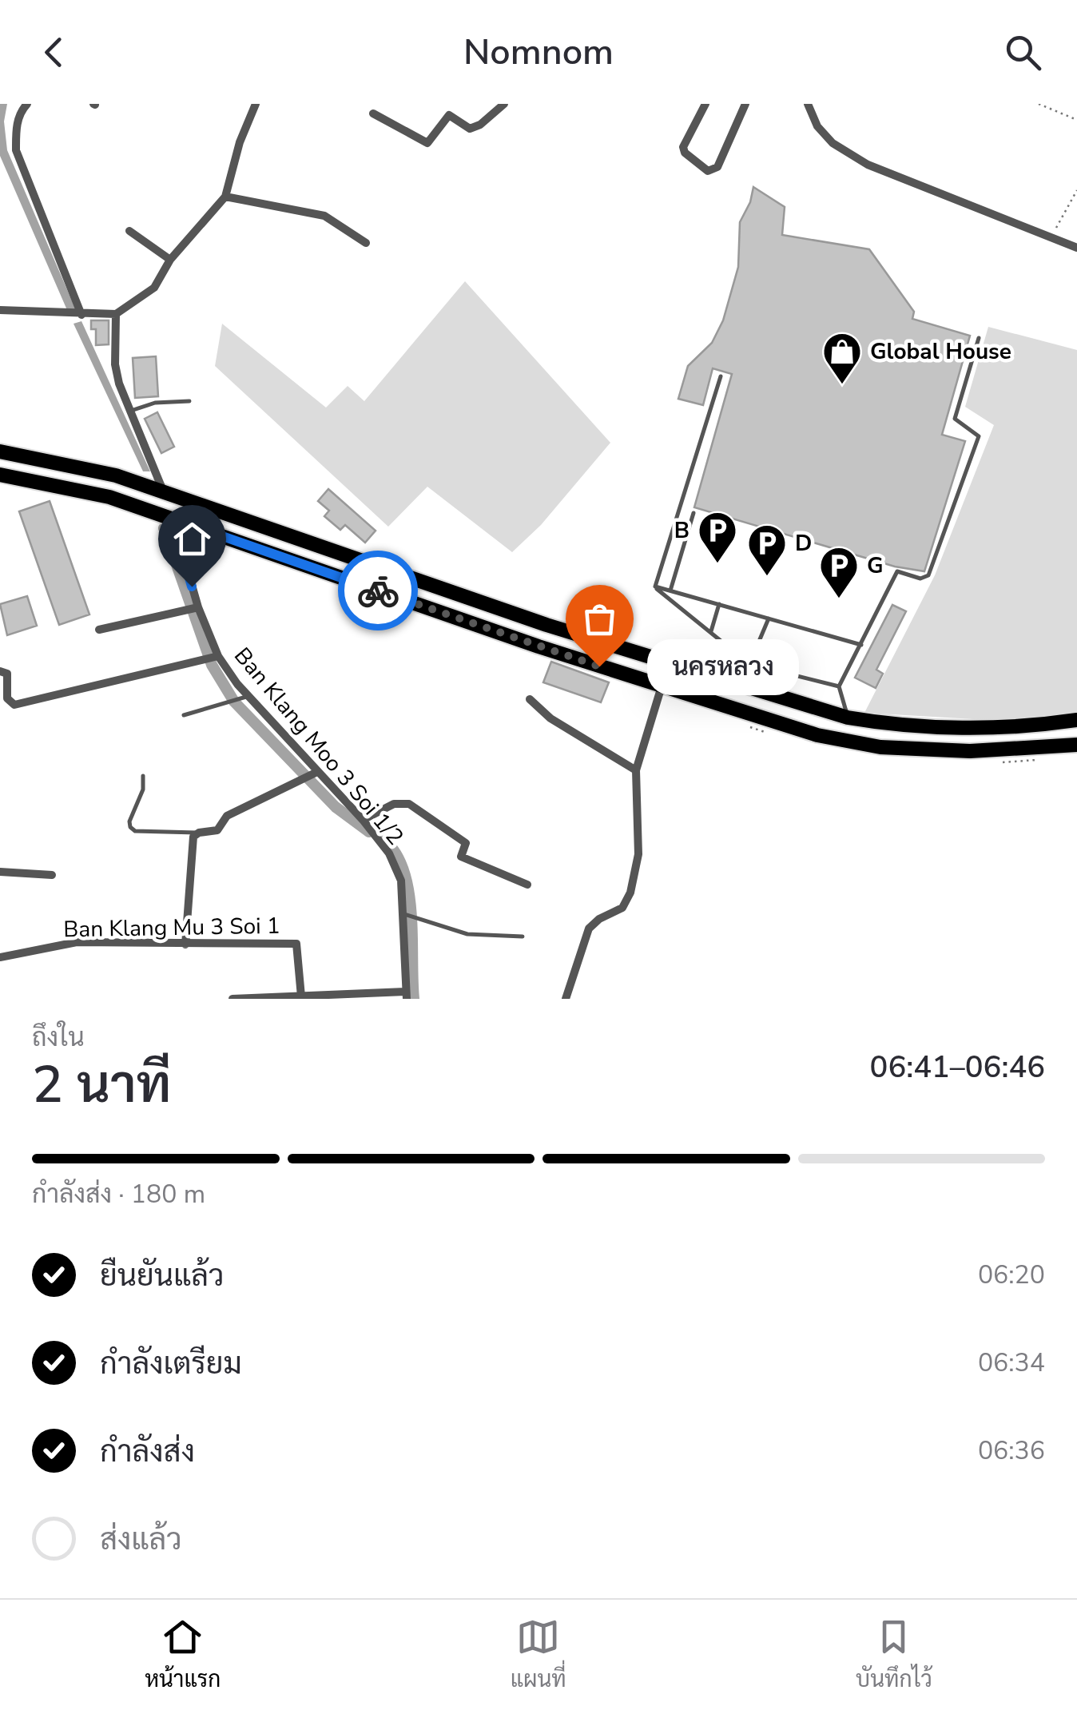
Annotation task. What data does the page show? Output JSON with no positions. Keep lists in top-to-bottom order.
{
  "streets": {
    "street": ["Ban Klang Moo 3 Soi 1/2", "Ban Klang Mu 3 Soi 1"]
  },
  "places": {
    "shop": ["Global House"],
    "parking": ["B", "D", "G"],
    "other": ["นครหลวง"]
  },
  "page": {
    "header": "Nomnom",
    "bubble": "นครหลวง",
    "heading": ["2 นาที", "ถึงใน", "06:41–06:46"],
    "bar": "กำลังส่ง · 180 m",
    "list": [
      ["ยืนยันแล้ว", "06:20"],
      ["กำลังเตรียม", "06:34"],
      ["กำลังส่ง", "06:36"],
      "ส่งแล้ว"
    ],
    "tabs": ["หน้าแรก", "แผนที่", "บันทึกไว้"]
  }
}
